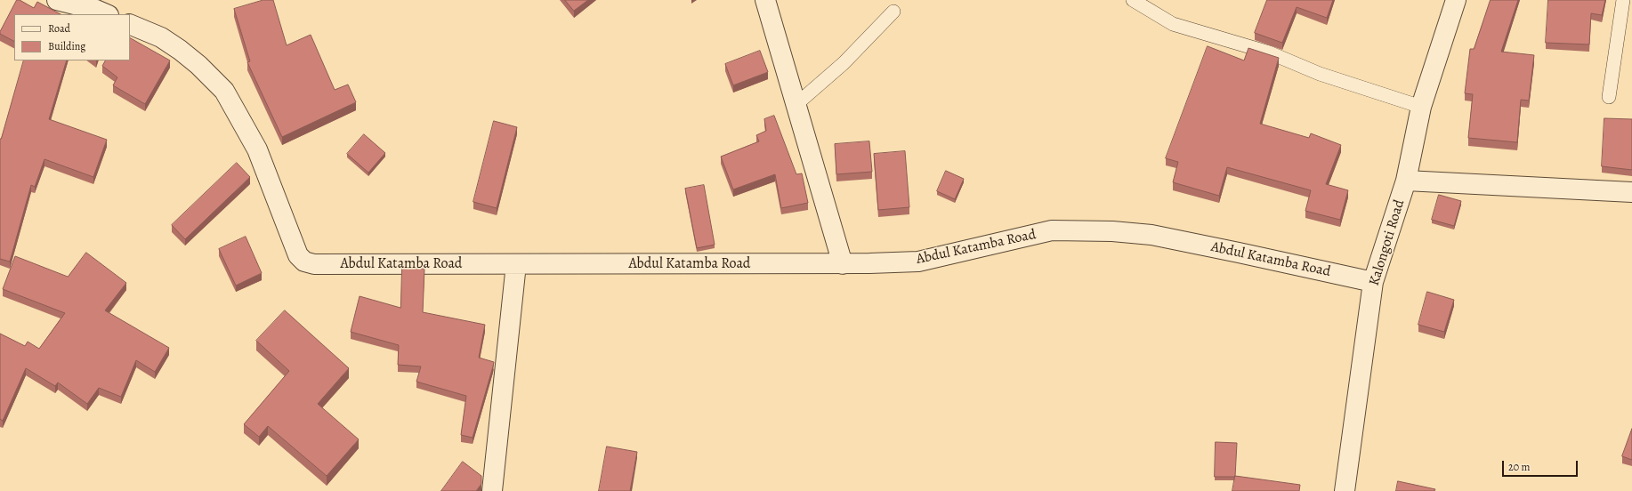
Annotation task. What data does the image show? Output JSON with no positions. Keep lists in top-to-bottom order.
{
  "streets": {
    "street": ["Kalongoti Road", "Abdul Katamba Road"]
  },
  "crossings": [
    ["Kalongoti Road", "Abdul Katamba Road"]
  ],
  "legend": ["Road", "Building"],
  "scale_bar": "20 m"
}
